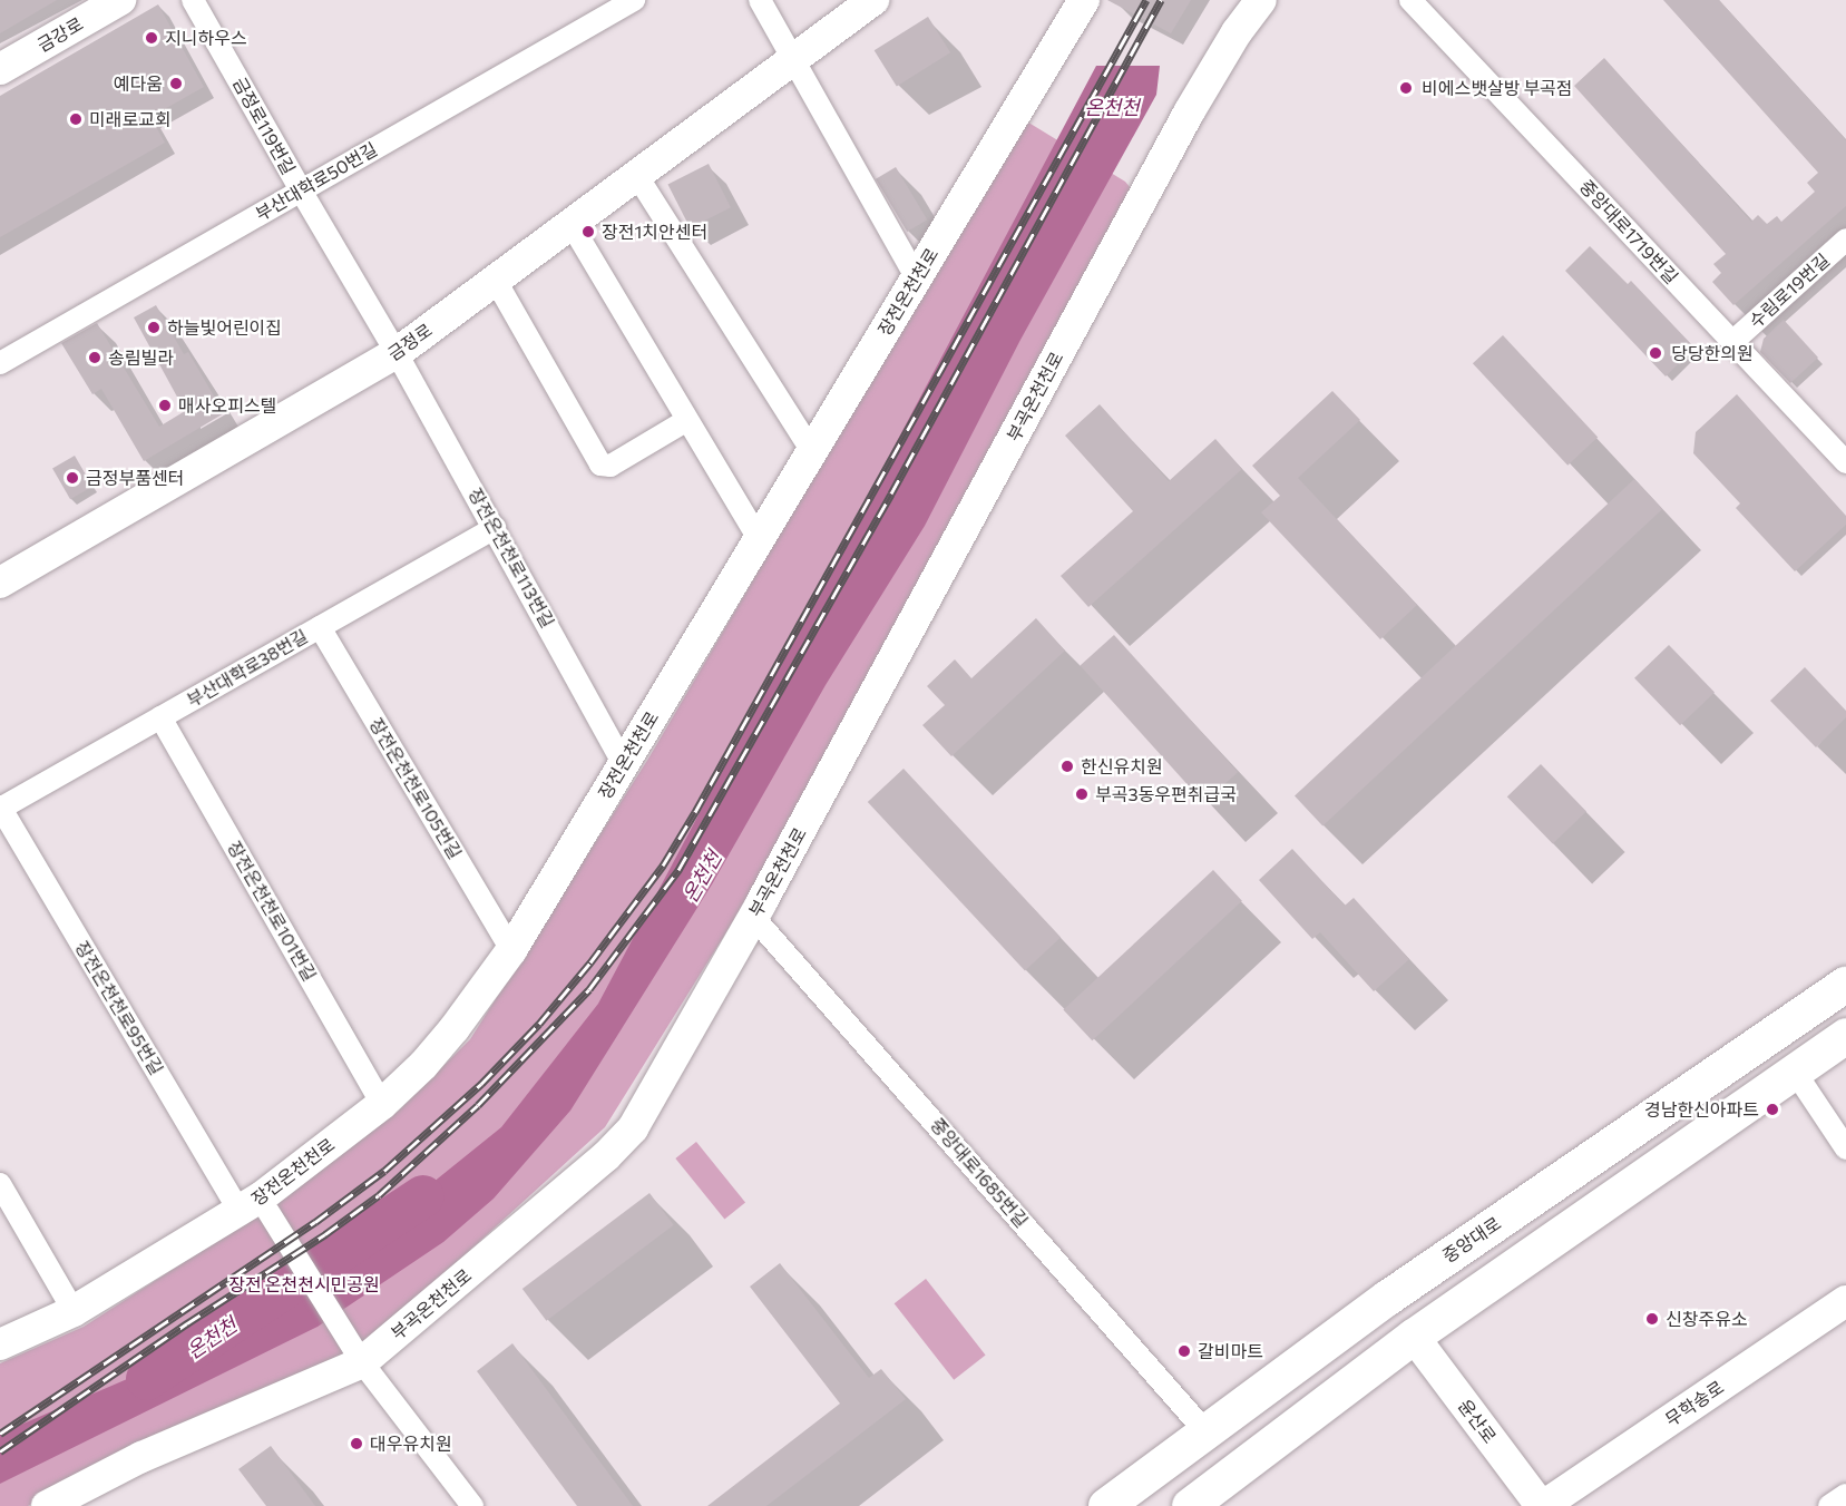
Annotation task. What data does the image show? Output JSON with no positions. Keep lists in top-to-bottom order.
{
  "streets": {
    "main road": [
      "금강로",
      "장전온천천로",
      "금정로",
      "부곡온천천로",
      "중앙대로",
      "무학송로",
      "윤산로"
    ],
    "street": [
      "금정로119번길",
      "부산대학로50번길",
      "중앙대로1719번길",
      "수림로19번길",
      "장전온천천로113번길",
      "부산대학로38번길",
      "장전온천천로105번길",
      "장전온천천로101번길",
      "장전온천천로95번길",
      "중앙대로1685번길"
    ]
  },
  "crossings": [
    ["금정로119번길", "부산대학로50번길"],
    ["금정로119번길", "금정로"],
    ["금정로119번길", "장전온천천로113번길"],
    ["중앙대로1719번길", "수림로19번길"],
    ["장전온천천로", "장전온천천로113번길"],
    ["장전온천천로", "장전온천천로105번길"],
    ["장전온천천로", "장전온천천로101번길"],
    ["장전온천천로", "장전온천천로95번길"],
    ["금정로", "장전온천천로113번길"],
    ["부곡온천천로", "장전온천천로95번길"],
    ["부곡온천천로", "중앙대로1685번길"],
    ["장전온천천로113번길", "부산대학로38번길"],
    ["부산대학로38번길", "장전온천천로105번길"],
    ["부산대학로38번길", "장전온천천로101번길"],
    ["부산대학로38번길", "장전온천천로95번길"],
    ["중앙대로1685번길", "중앙대로"],
    ["무학송로", "윤산로"]
  ],
  "water": ["온천천"],
  "parks": ["장전 온천천시민공원"],
  "places": [
    "지니하우스",
    "예다움",
    "비에스뱃살방 부곡점",
    "미래로교회",
    "장전1치안센터",
    "하늘빛어린이집",
    "당당한의원",
    "송림빌라",
    "매사오피스텔",
    "금정부품센터",
    "한신유치원",
    "부곡3동우편취급국",
    "경남한신아파트",
    "신창주유소",
    "갈비마트",
    "대우유치원"
  ]
}
